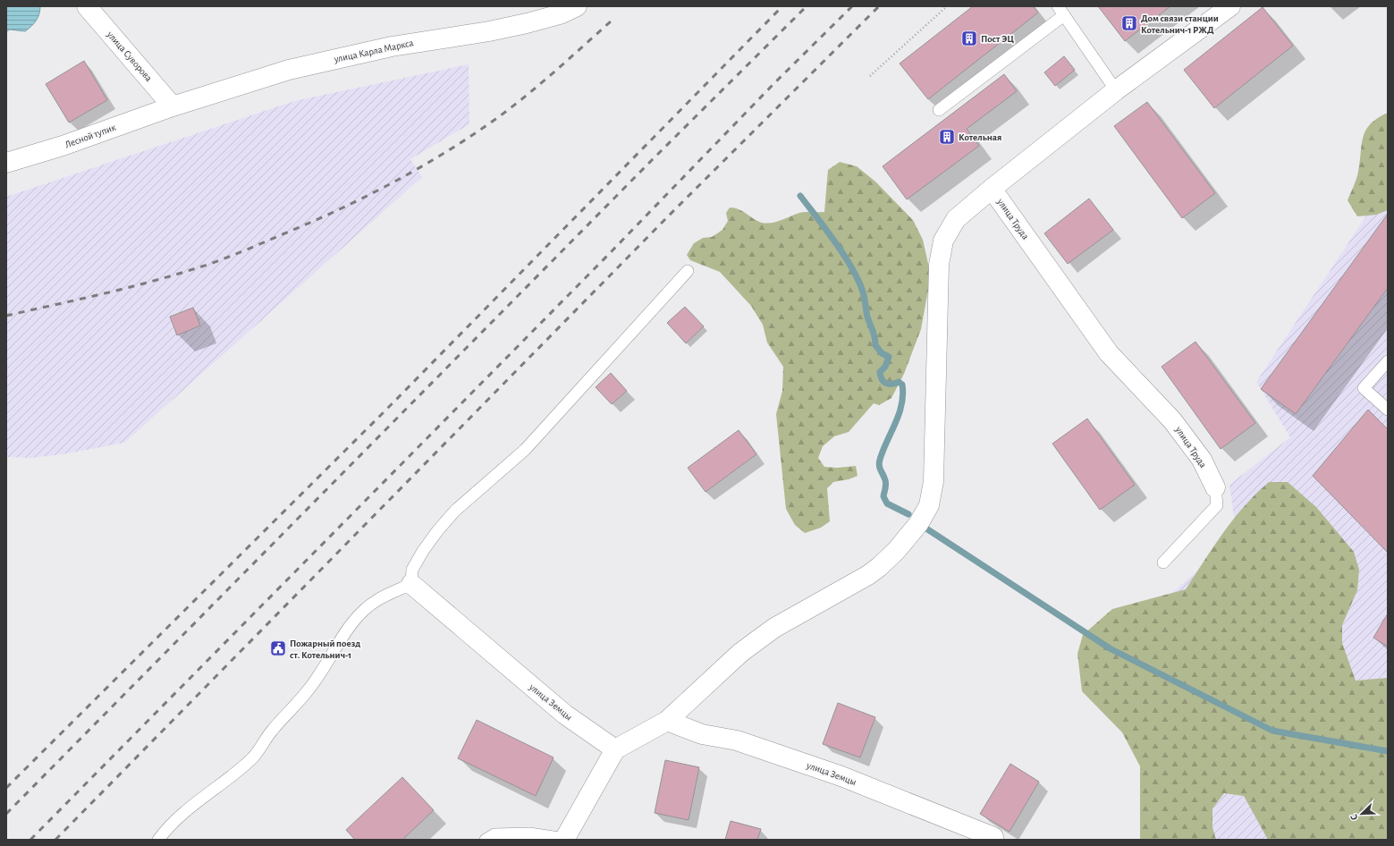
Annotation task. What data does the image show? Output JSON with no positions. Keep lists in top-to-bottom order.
{
  "streets": {
    "street": [
      "улица Карла Маркса",
      "улица Суворова",
      "Лесной тупик",
      "улица Труда",
      "улица Земцы"
    ]
  },
  "crossings": [
    ["улица Карла Маркса", "улица Суворова"],
    ["улица Карла Маркса", "Лесной тупик"],
    ["улица Суворова", "Лесной тупик"]
  ],
  "places": {
    "building": ["Дом связи станции Котельнич-1 РЖД", "Пост ЭЦ", "Котельная"],
    "public building": ["Пожарный поезд ст. Котельнич-1"]
  },
  "north": "bottom left"
}
